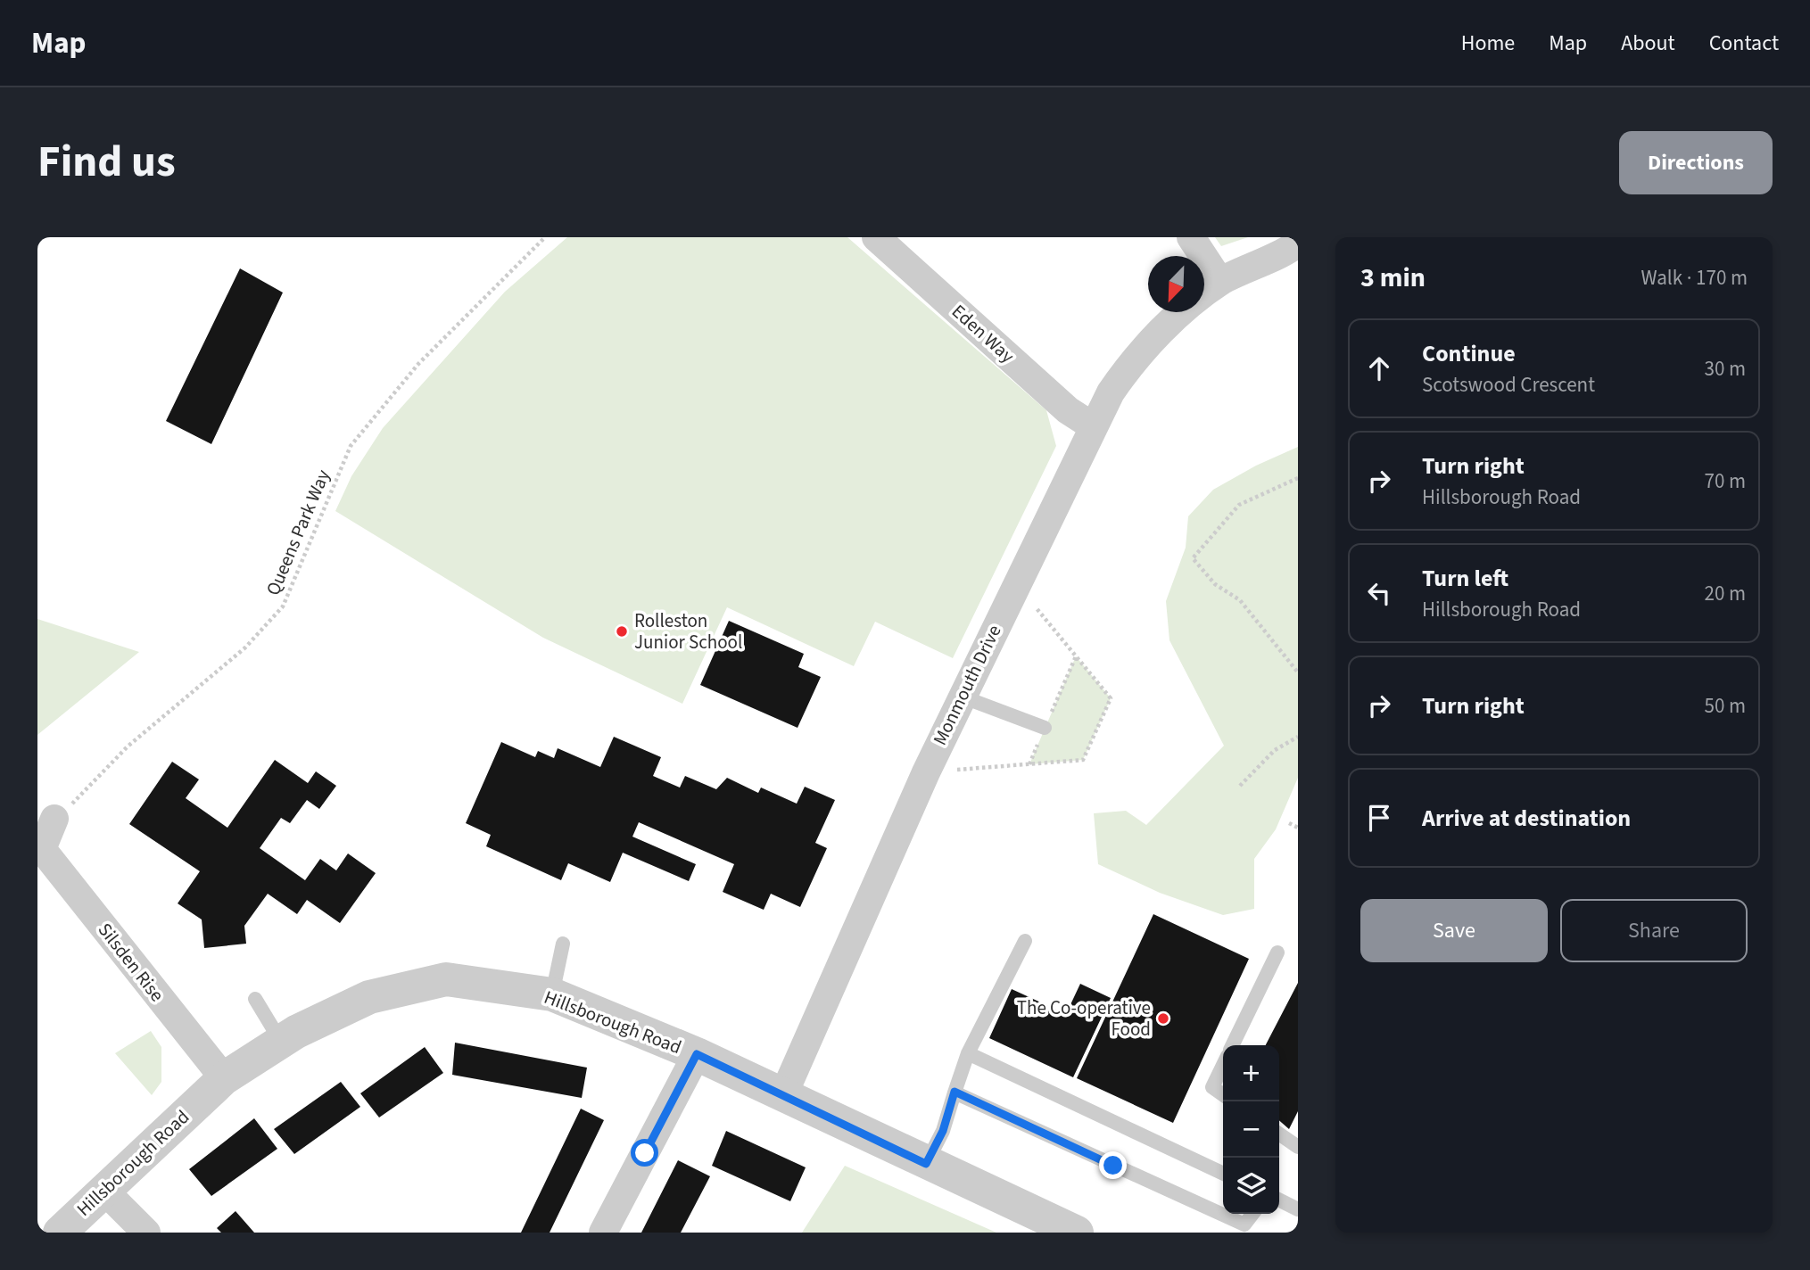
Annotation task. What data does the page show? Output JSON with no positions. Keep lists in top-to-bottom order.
{
  "streets": {
    "street": [
      "Eden Way",
      "Monmouth Drive",
      "Silsden Rise",
      "Hillsborough Road"
    ],
    "path": ["Queens Park Way"]
  },
  "crossings": [
    ["Eden Way", "Monmouth Drive"],
    ["Monmouth Drive", "Hillsborough Road"],
    ["Silsden Rise", "Hillsborough Road"]
  ],
  "places": ["Rolleston Junior School", "The Co-operative Food"],
  "north": "bottom left",
  "page": {
    "header": "Map",
    "nav": [
      "Home",
      "Map",
      "About",
      "Contact"
    ],
    "title": "Find us",
    "buttons": [
      "Directions",
      ["Save", "Share"]
    ],
    "heading": ["3 min", "Walk · 170 m"],
    "list": [
      ["Continue", "Scotswood Crescent", "30 m"],
      ["Turn right", "Hillsborough Road", "70 m"],
      ["Turn left", "Hillsborough Road", "20 m"],
      ["Turn right", "50 m"],
      "Arrive at destination"
    ],
    "map_buttons": ["+", "−"]
  }
}
